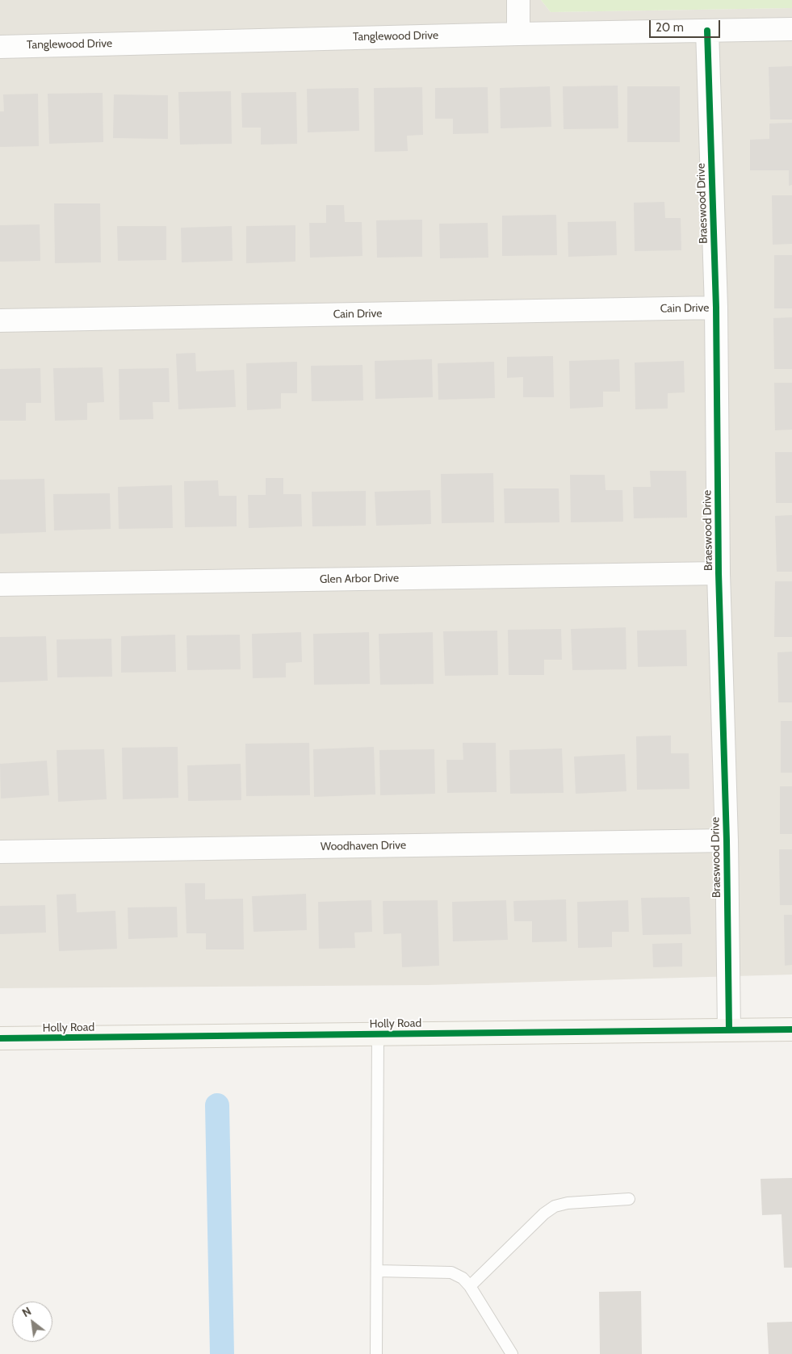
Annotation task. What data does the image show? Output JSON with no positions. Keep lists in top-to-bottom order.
{
  "streets": {
    "main road": ["Holly Road"],
    "street": [
      "Tanglewood Drive",
      "Braeswood Drive",
      "Cain Drive",
      "Glen Arbor Drive",
      "Woodhaven Drive"
    ]
  },
  "crossings": [
    ["Tanglewood Drive", "Braeswood Drive"],
    ["Braeswood Drive", "Cain Drive"],
    ["Braeswood Drive", "Glen Arbor Drive"],
    ["Braeswood Drive", "Woodhaven Drive"],
    ["Braeswood Drive", "Holly Road"]
  ],
  "scale_bar": "20 m",
  "north": "top left"
}
